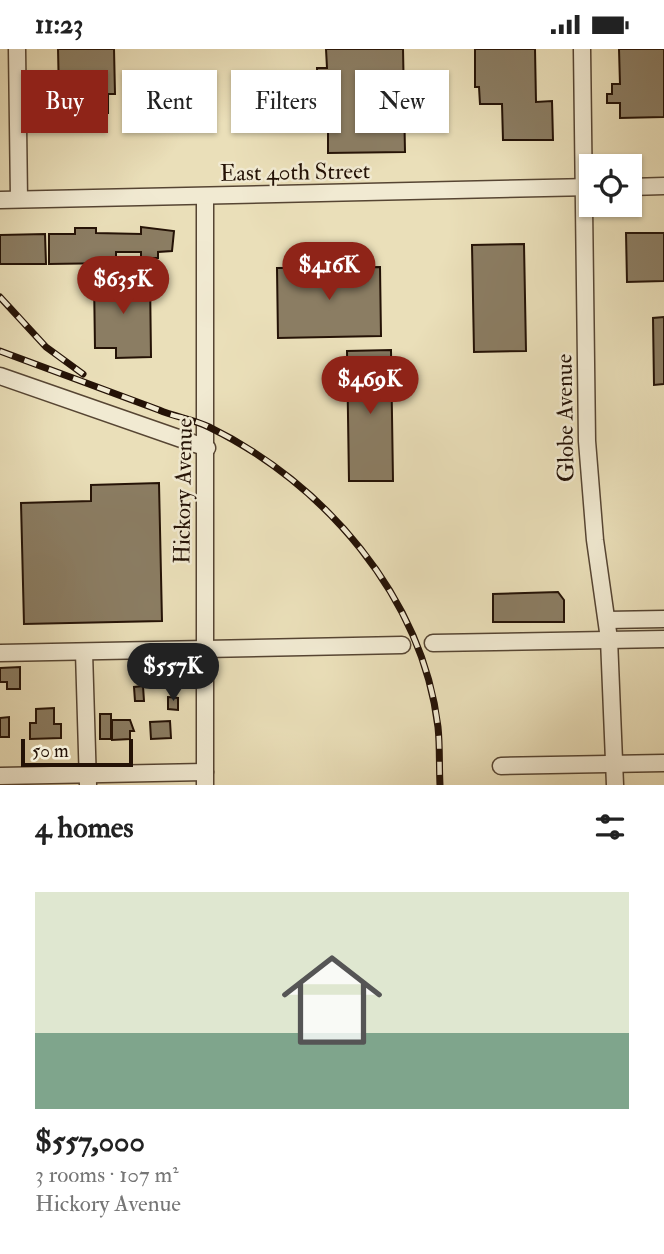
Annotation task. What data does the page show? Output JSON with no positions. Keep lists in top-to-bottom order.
{
  "streets": {
    "street": ["East 40th Street", "Globe Avenue", "Hickory Avenue"]
  },
  "crossings": [
    ["East 40th Street", "Hickory Avenue"]
  ],
  "scale_bar": "50 m",
  "page": {
    "status": "11:23",
    "chip": [
      "Buy",
      "Rent",
      "Filters",
      "New"
    ],
    "price": [
      "$416K",
      "$635K",
      "$469K",
      "$557K"
    ],
    "scale": "50 m",
    "heading": "4 homes",
    "list": [
      {
        "name": "$557,000",
        "note": "3 rooms · 107 m² · Hickory Avenue"
      }
    ]
  }
}
